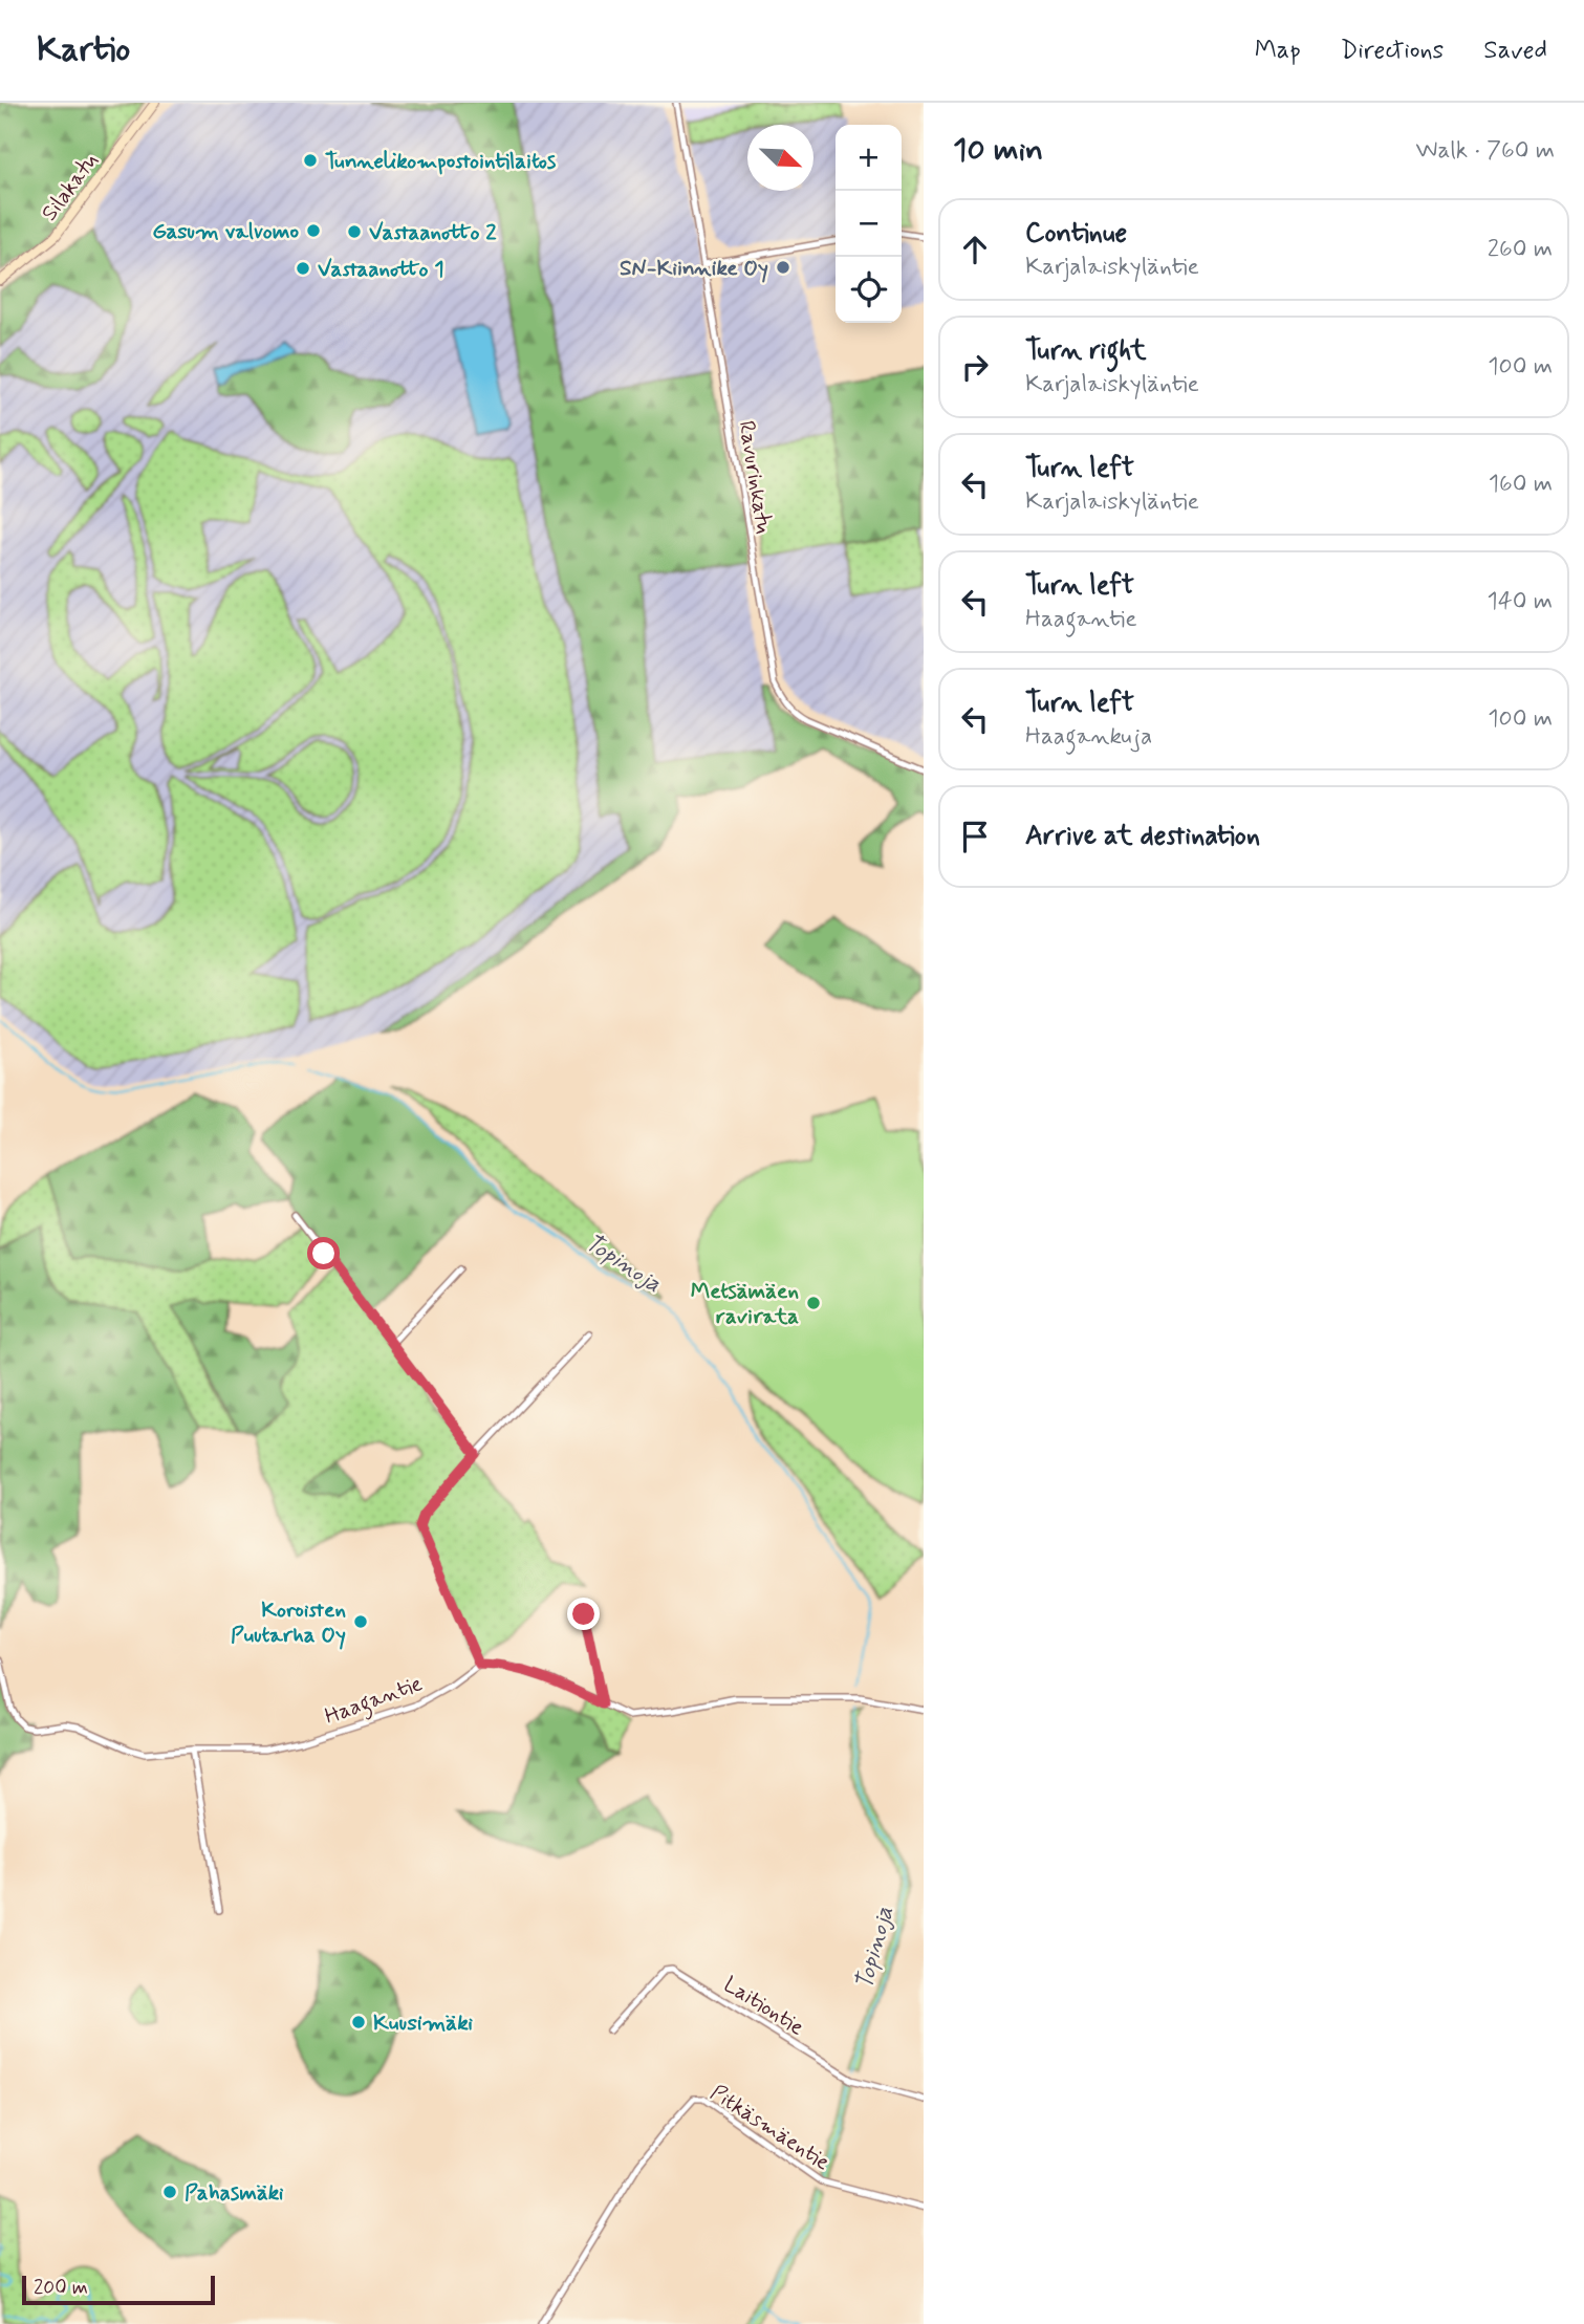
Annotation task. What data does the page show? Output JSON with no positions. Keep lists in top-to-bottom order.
{
  "streets": {
    "street": [
      "Silakatu",
      "Ravurinkatu",
      "Haagantie",
      "Laitiontie",
      "Pitkäsmäentie"
    ]
  },
  "water": ["Topinoja"],
  "places": [
    "Tunnelikompostointilaitos",
    "Gasum valvomo",
    "Vastaanotto 2",
    "SN-Kiinnike Oy",
    "Vastaanotto 1",
    "Metsämäen ravirata",
    "Koroisten Puutarha Oy",
    "Kuusimäki",
    "Pahasmäki"
  ],
  "scale_bar": "200 m",
  "north": "bottom right",
  "page": {
    "header": "Kartio",
    "nav": ["Map", "Directions", "Saved"],
    "heading": ["10 min", "Walk · 760 m"],
    "map_buttons": ["+", "−"],
    "list": [
      ["Continue", "Karjalaiskyläntie", "260 m"],
      ["Turn right", "Karjalaiskyläntie", "100 m"],
      ["Turn left", "Karjalaiskyläntie", "160 m"],
      ["Turn left", "Haagantie", "140 m"],
      ["Turn left", "Haagankuja", "100 m"],
      "Arrive at destination"
    ],
    "scale": "200 m"
  }
}
